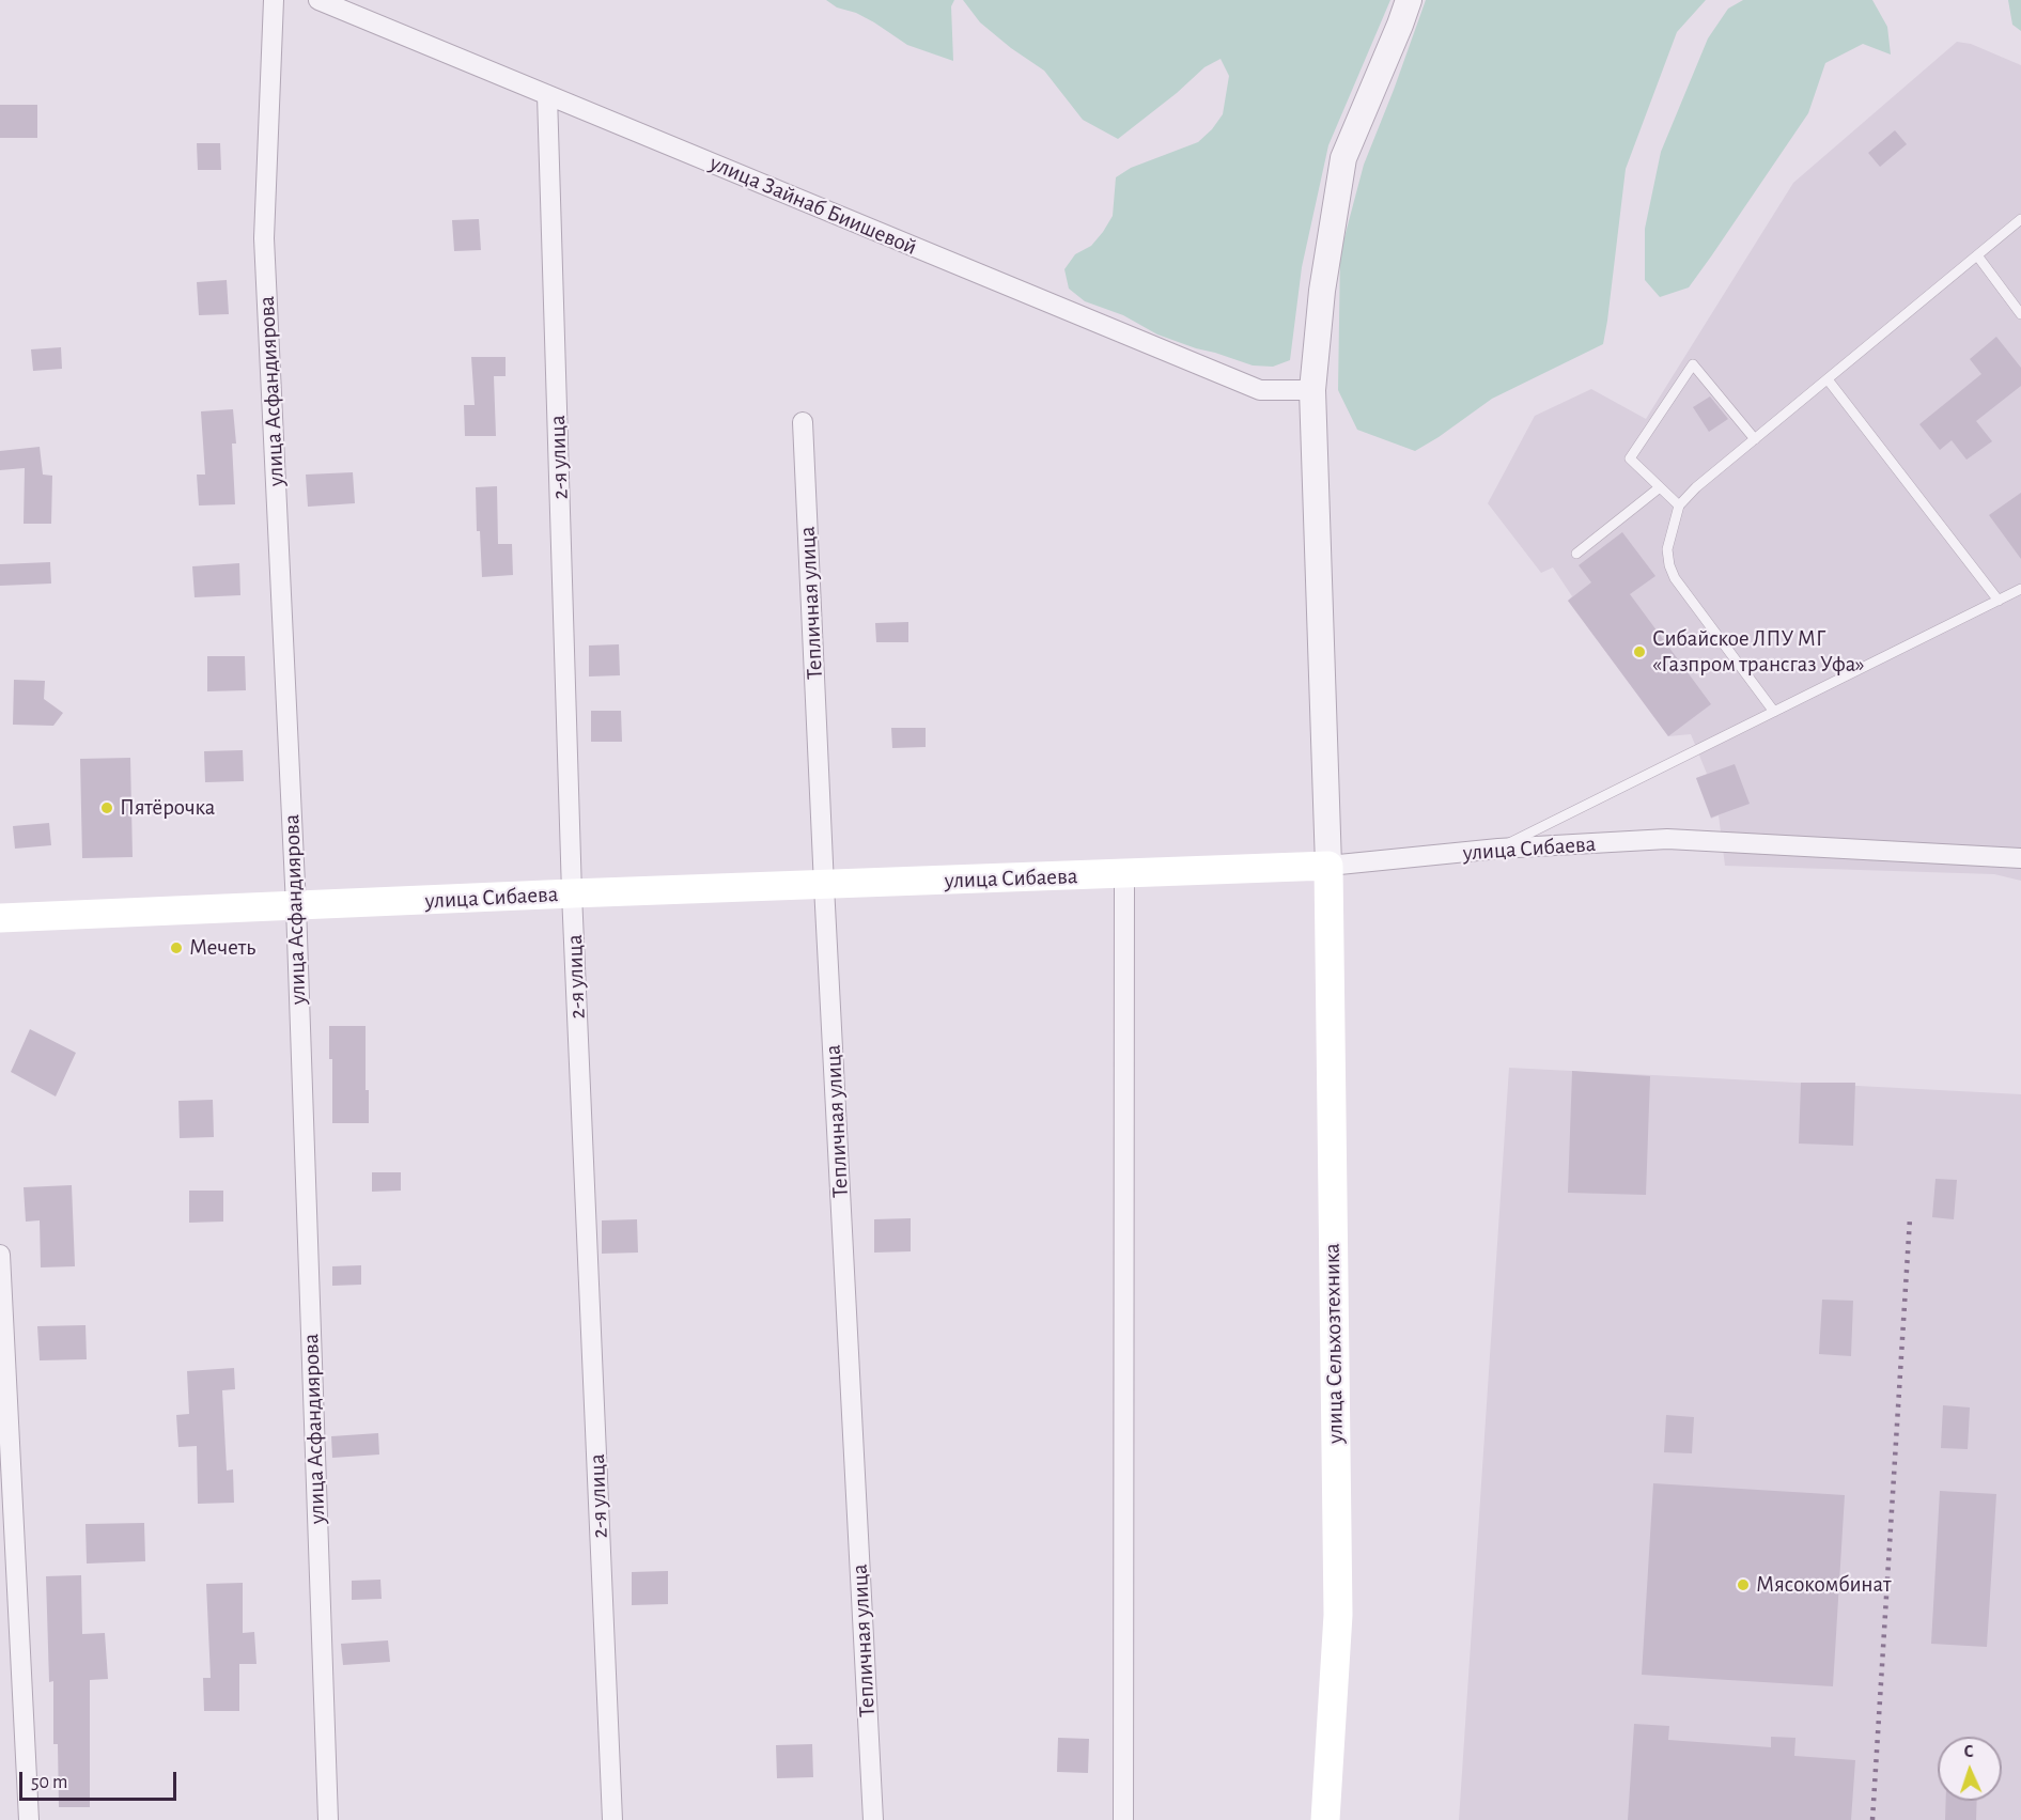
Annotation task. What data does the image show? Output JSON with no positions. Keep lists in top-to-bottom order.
{
  "streets": {
    "main road": ["улица Сибаева", "улица Сельхозтехника"],
    "street": [
      "улица Зайнаб Биишевой",
      "улица Асфандиярова",
      "2-я улица",
      "Тепличная улица"
    ]
  },
  "crossings": [
    ["улица Зайнаб Биишевой", "2-я улица"],
    ["улица Асфандиярова", "улица Сибаева"],
    ["2-я улица", "улица Сибаева"],
    ["Тепличная улица", "улица Сибаева"],
    ["улица Сибаева", "улица Сельхозтехника"]
  ],
  "places": [
    "Сибайское ЛПУ МГ «Газпром трансгаз Уфа»",
    "Пятёрочка",
    "Мечеть",
    "Мясокомбинат"
  ],
  "scale_bar": "50 m",
  "north": "top"
}
